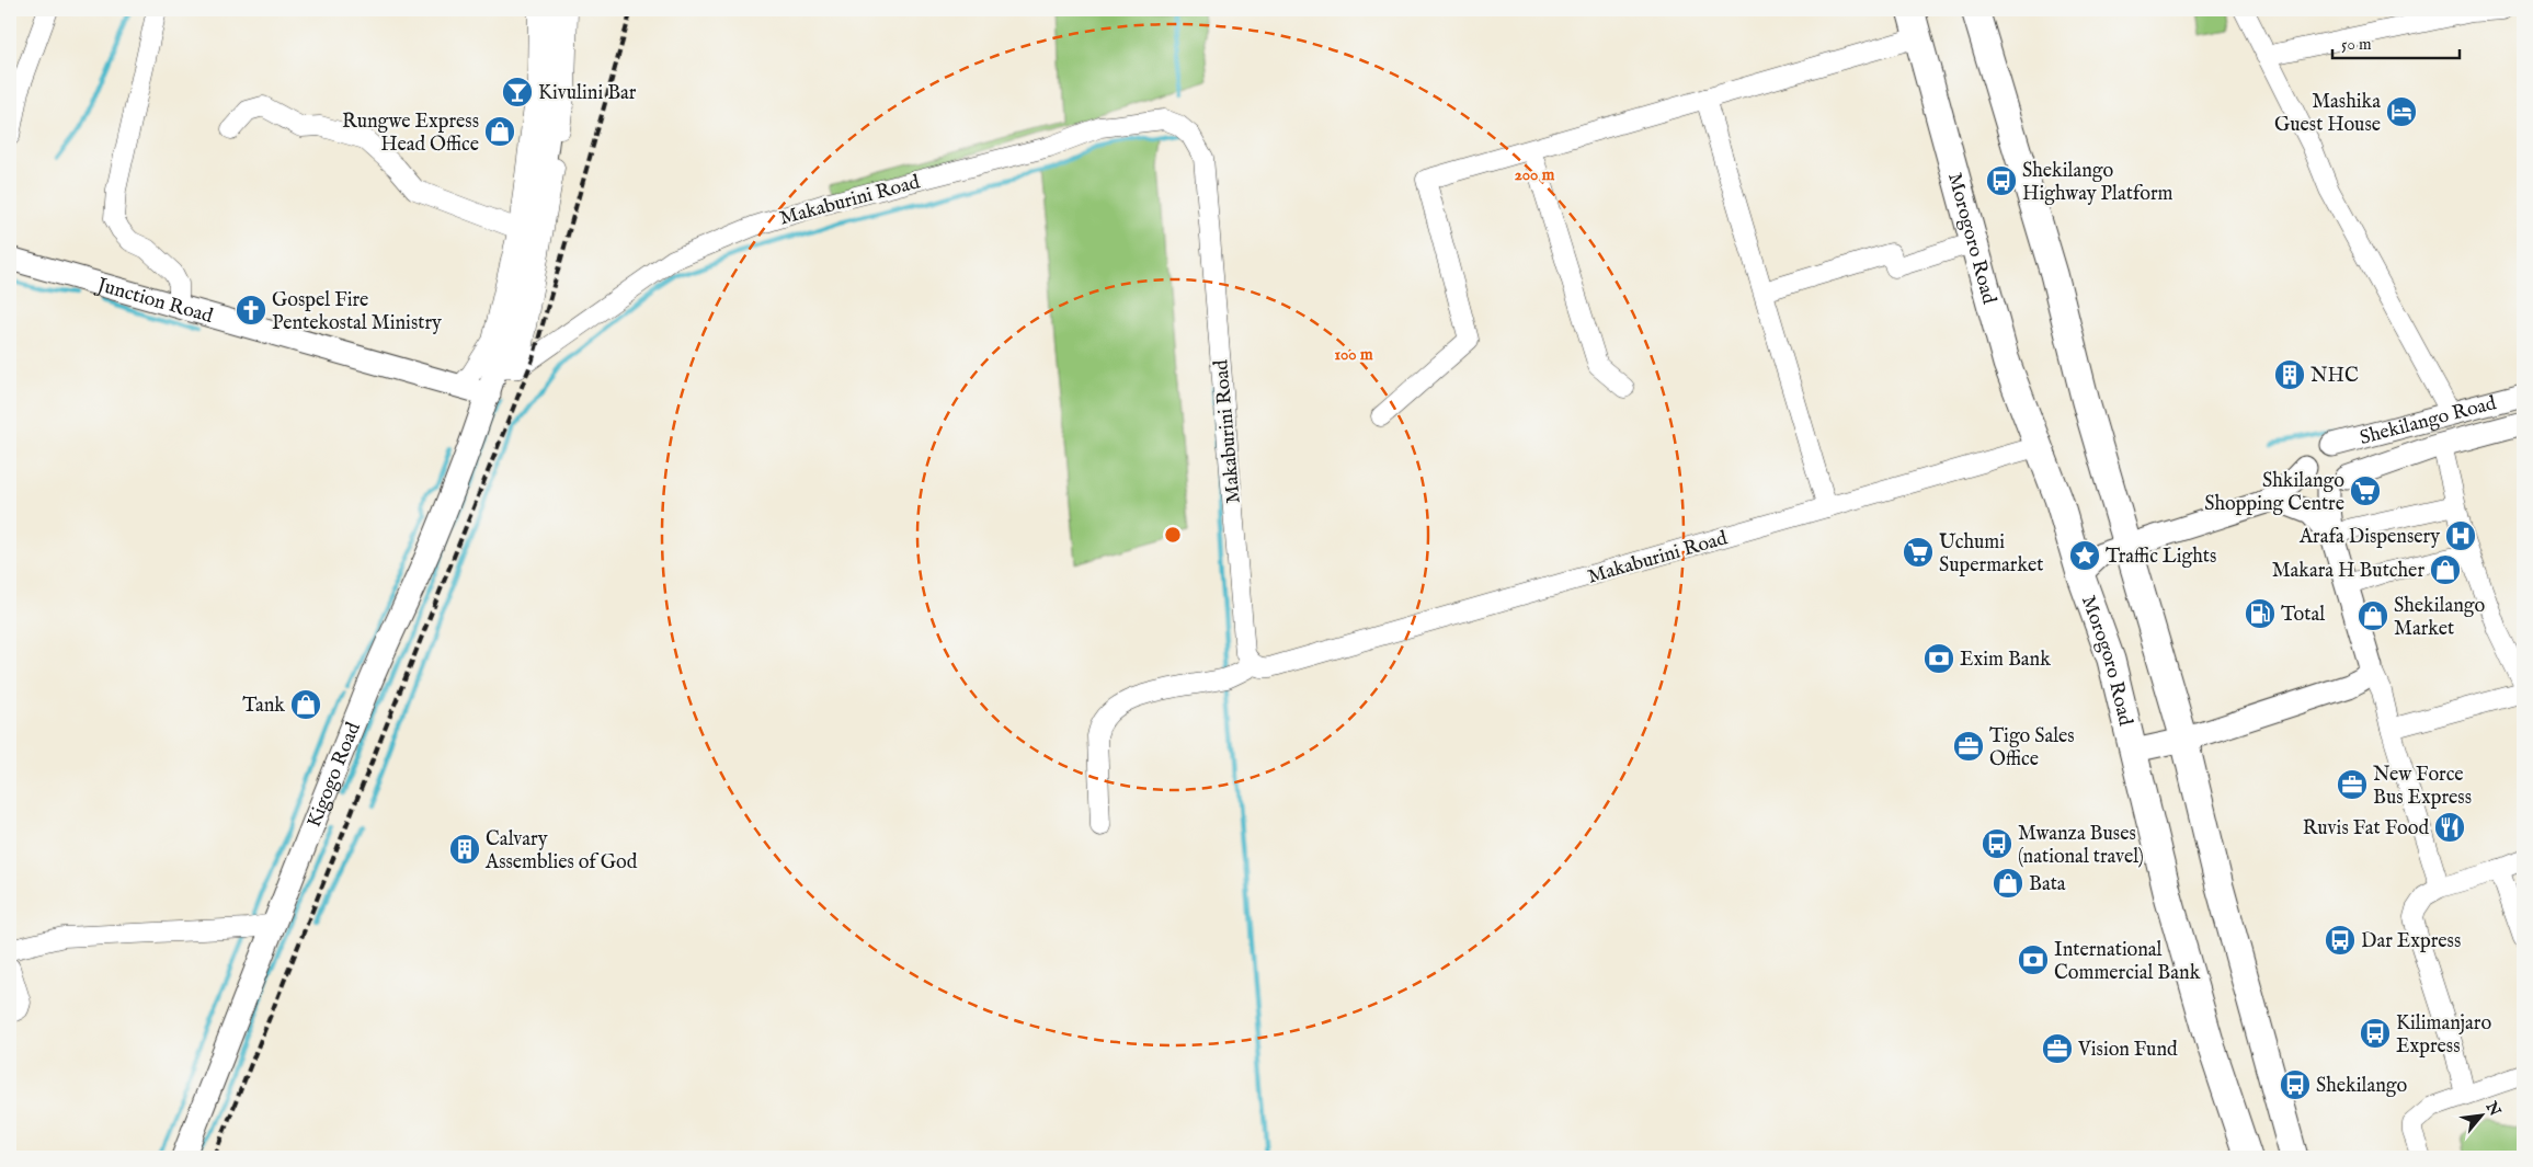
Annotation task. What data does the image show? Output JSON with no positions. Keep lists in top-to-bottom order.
{
  "streets": {
    "highway": ["Morogoro Road"],
    "main road": ["Junction Road", "Shekilango Road", "Kigogo Road"],
    "street": ["Makaburini Road"]
  },
  "crossings": [
    ["Makaburini Road", "Morogoro Road"],
    ["Junction Road", "Kigogo Road"]
  ],
  "places": {
    "bar": ["Kivulini Bar"],
    "hotel": ["Mashika Guest House"],
    "shop": [
      "Rungwe Express Head Office",
      "Makara H Butcher",
      "Shekilango Market",
      "Tank",
      "Bata"
    ],
    "bus stop": [
      "Shekilango Highway Platform",
      "Mwanza Buses (national travel)",
      "Dar Express",
      "Kilimanjaro Express",
      "Shekilango"
    ],
    "church": ["Gospel Fire Pentekostal Ministry"],
    "building": ["NHC", "Calvary Assemblies of God"],
    "supermarket": ["Shkilango Shopping Centre", "Uchumi Supermarket"],
    "hospital": ["Arafa Dispensery"],
    "place": ["Traffic Lights"],
    "fuel station": ["Total"],
    "bank": ["Exim Bank", "International Commercial Bank"],
    "office": ["Tigo Sales Office", "New Force Bus Express", "Vision Fund"],
    "restaurant": ["Ruvis Fat Food"]
  },
  "scale_bar": "50 m",
  "north": "top right",
  "rings": ["200 m", "100 m"]
}
